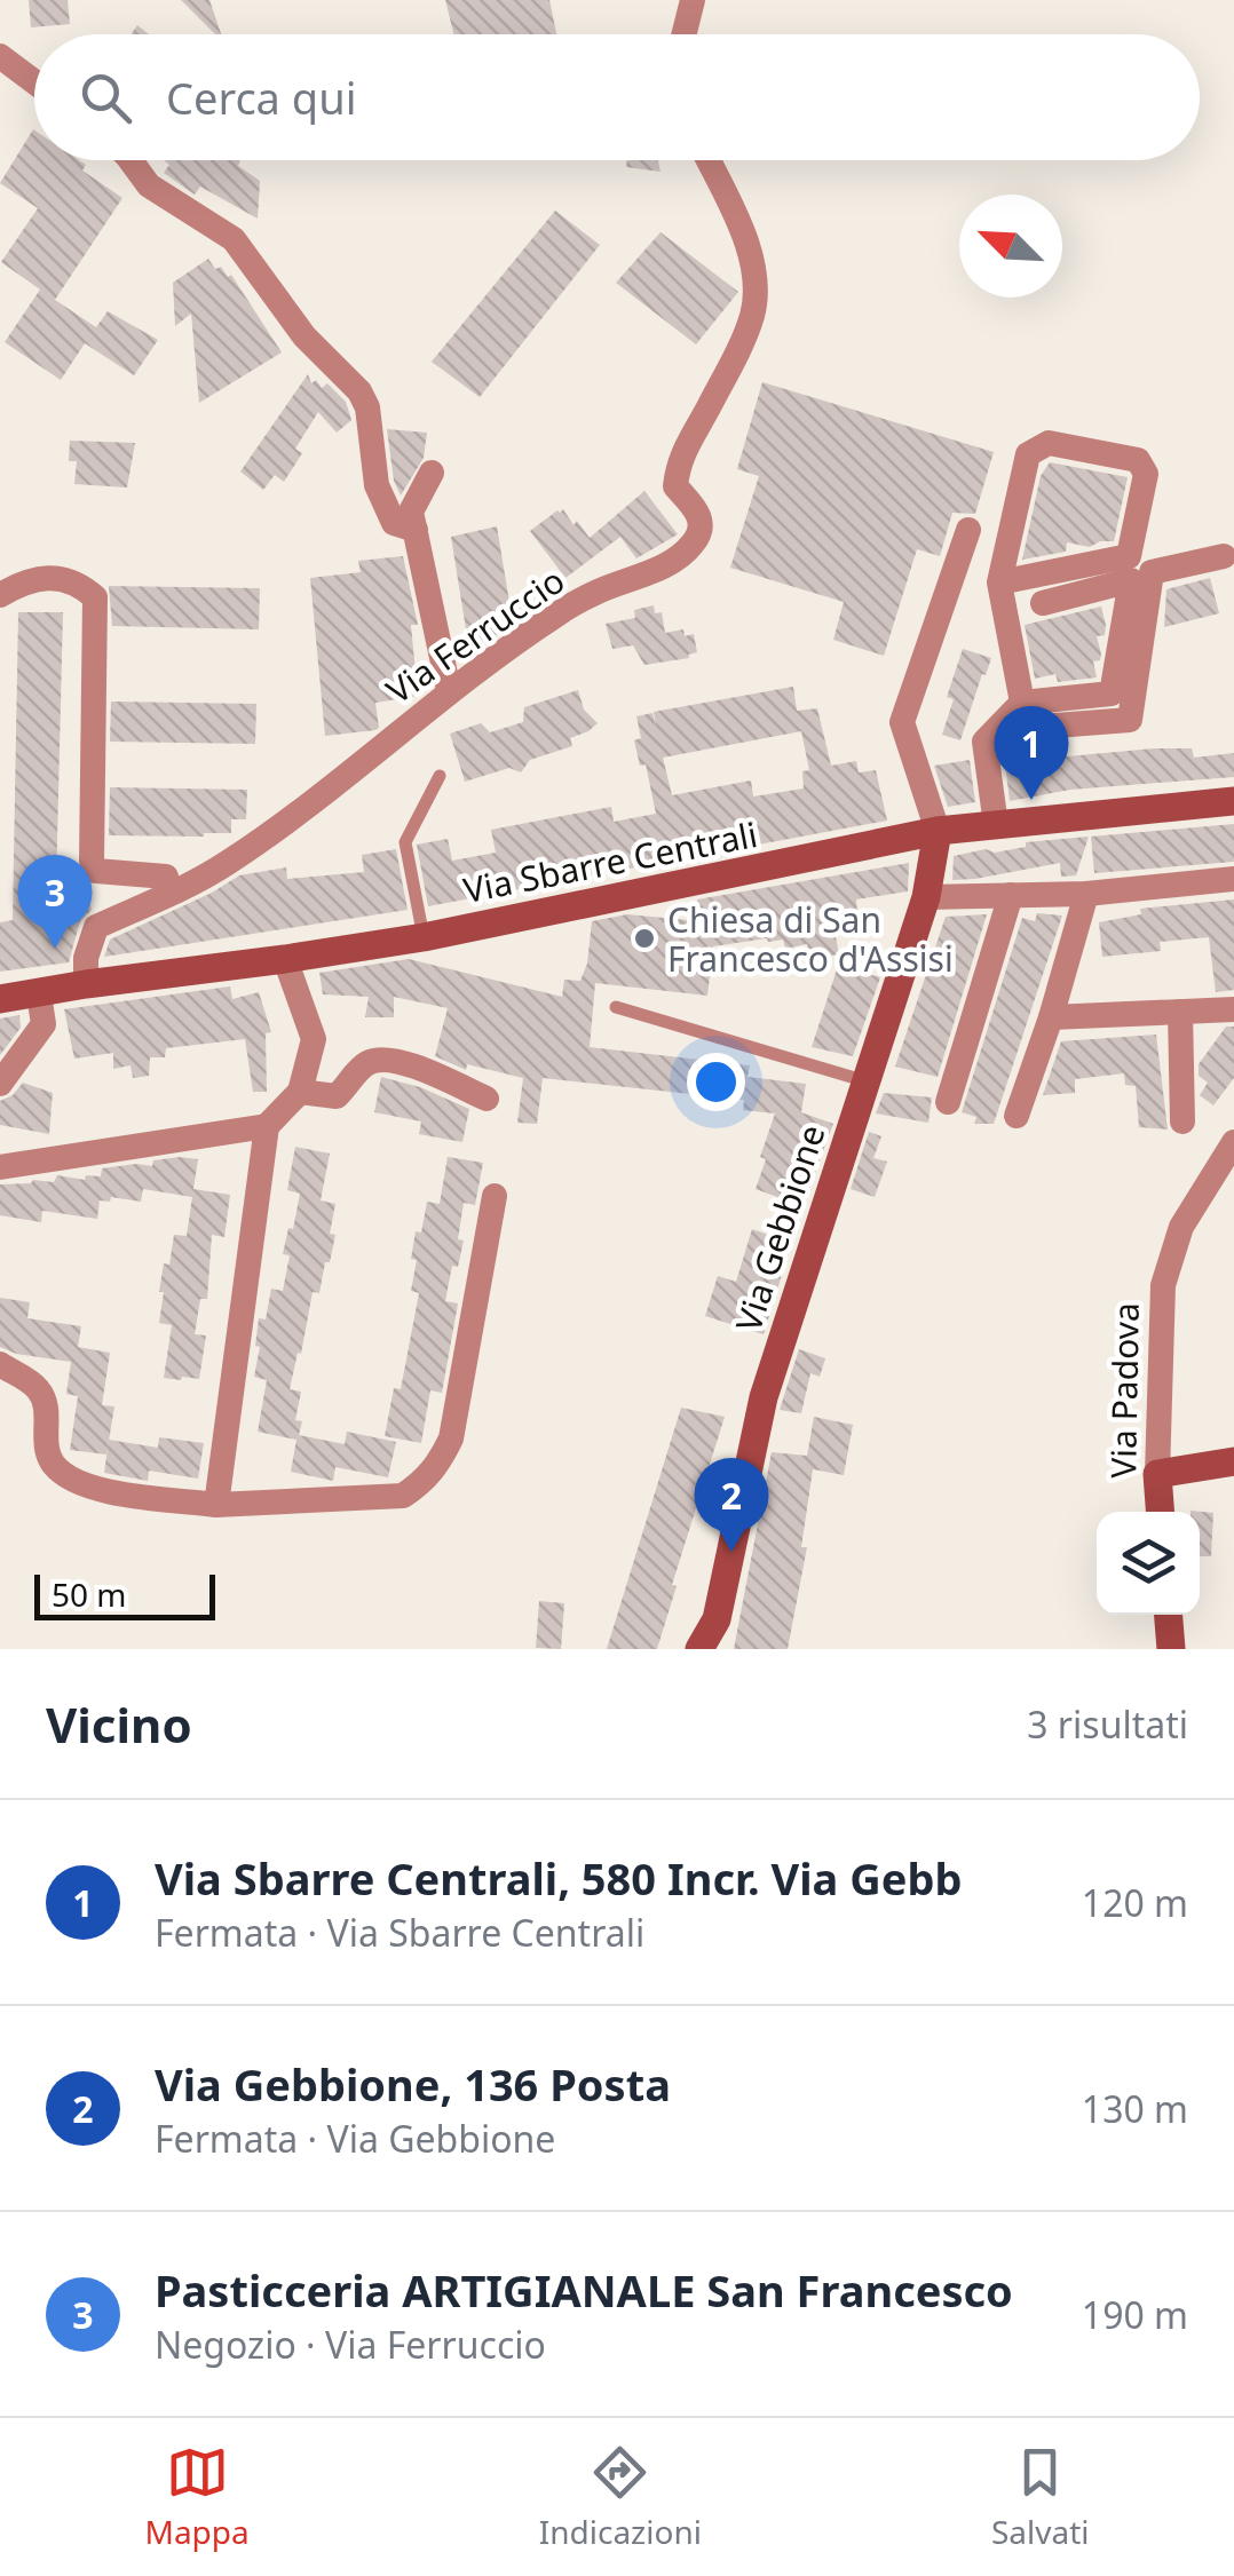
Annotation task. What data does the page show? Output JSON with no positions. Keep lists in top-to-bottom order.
{
  "streets": {
    "street": [
      "Via Ferruccio",
      "Via Sbarre Centrali",
      "Via Gebbione",
      "Via Padova"
    ]
  },
  "crossings": [
    ["Via Ferruccio", "Via Sbarre Centrali"],
    ["Via Sbarre Centrali", "Via Gebbione"]
  ],
  "places": ["Chiesa di San Francesco d'Assisi"],
  "scale_bar": "50 m",
  "north": "top left",
  "page": {
    "search": "Cerca qui",
    "pins": ["1", "3", "2"],
    "scale": "50 m",
    "heading": ["Vicino", "3 risultati"],
    "list": [
      {
        "mark": "1",
        "name": "Via Sbarre Centrali, 580 Incr. Via Gebb",
        "note": "Fermata · Via Sbarre Centrali",
        "value": "120 m"
      },
      {
        "mark": "2",
        "name": "Via Gebbione, 136 Posta",
        "note": "Fermata · Via Gebbione",
        "value": "130 m"
      },
      {
        "mark": "3",
        "name": "Pasticceria ARTIGIANALE San Francesco",
        "note": "Negozio · Via Ferruccio",
        "value": "190 m"
      }
    ],
    "nav": ["Mappa", "Indicazioni", "Salvati"]
  }
}
